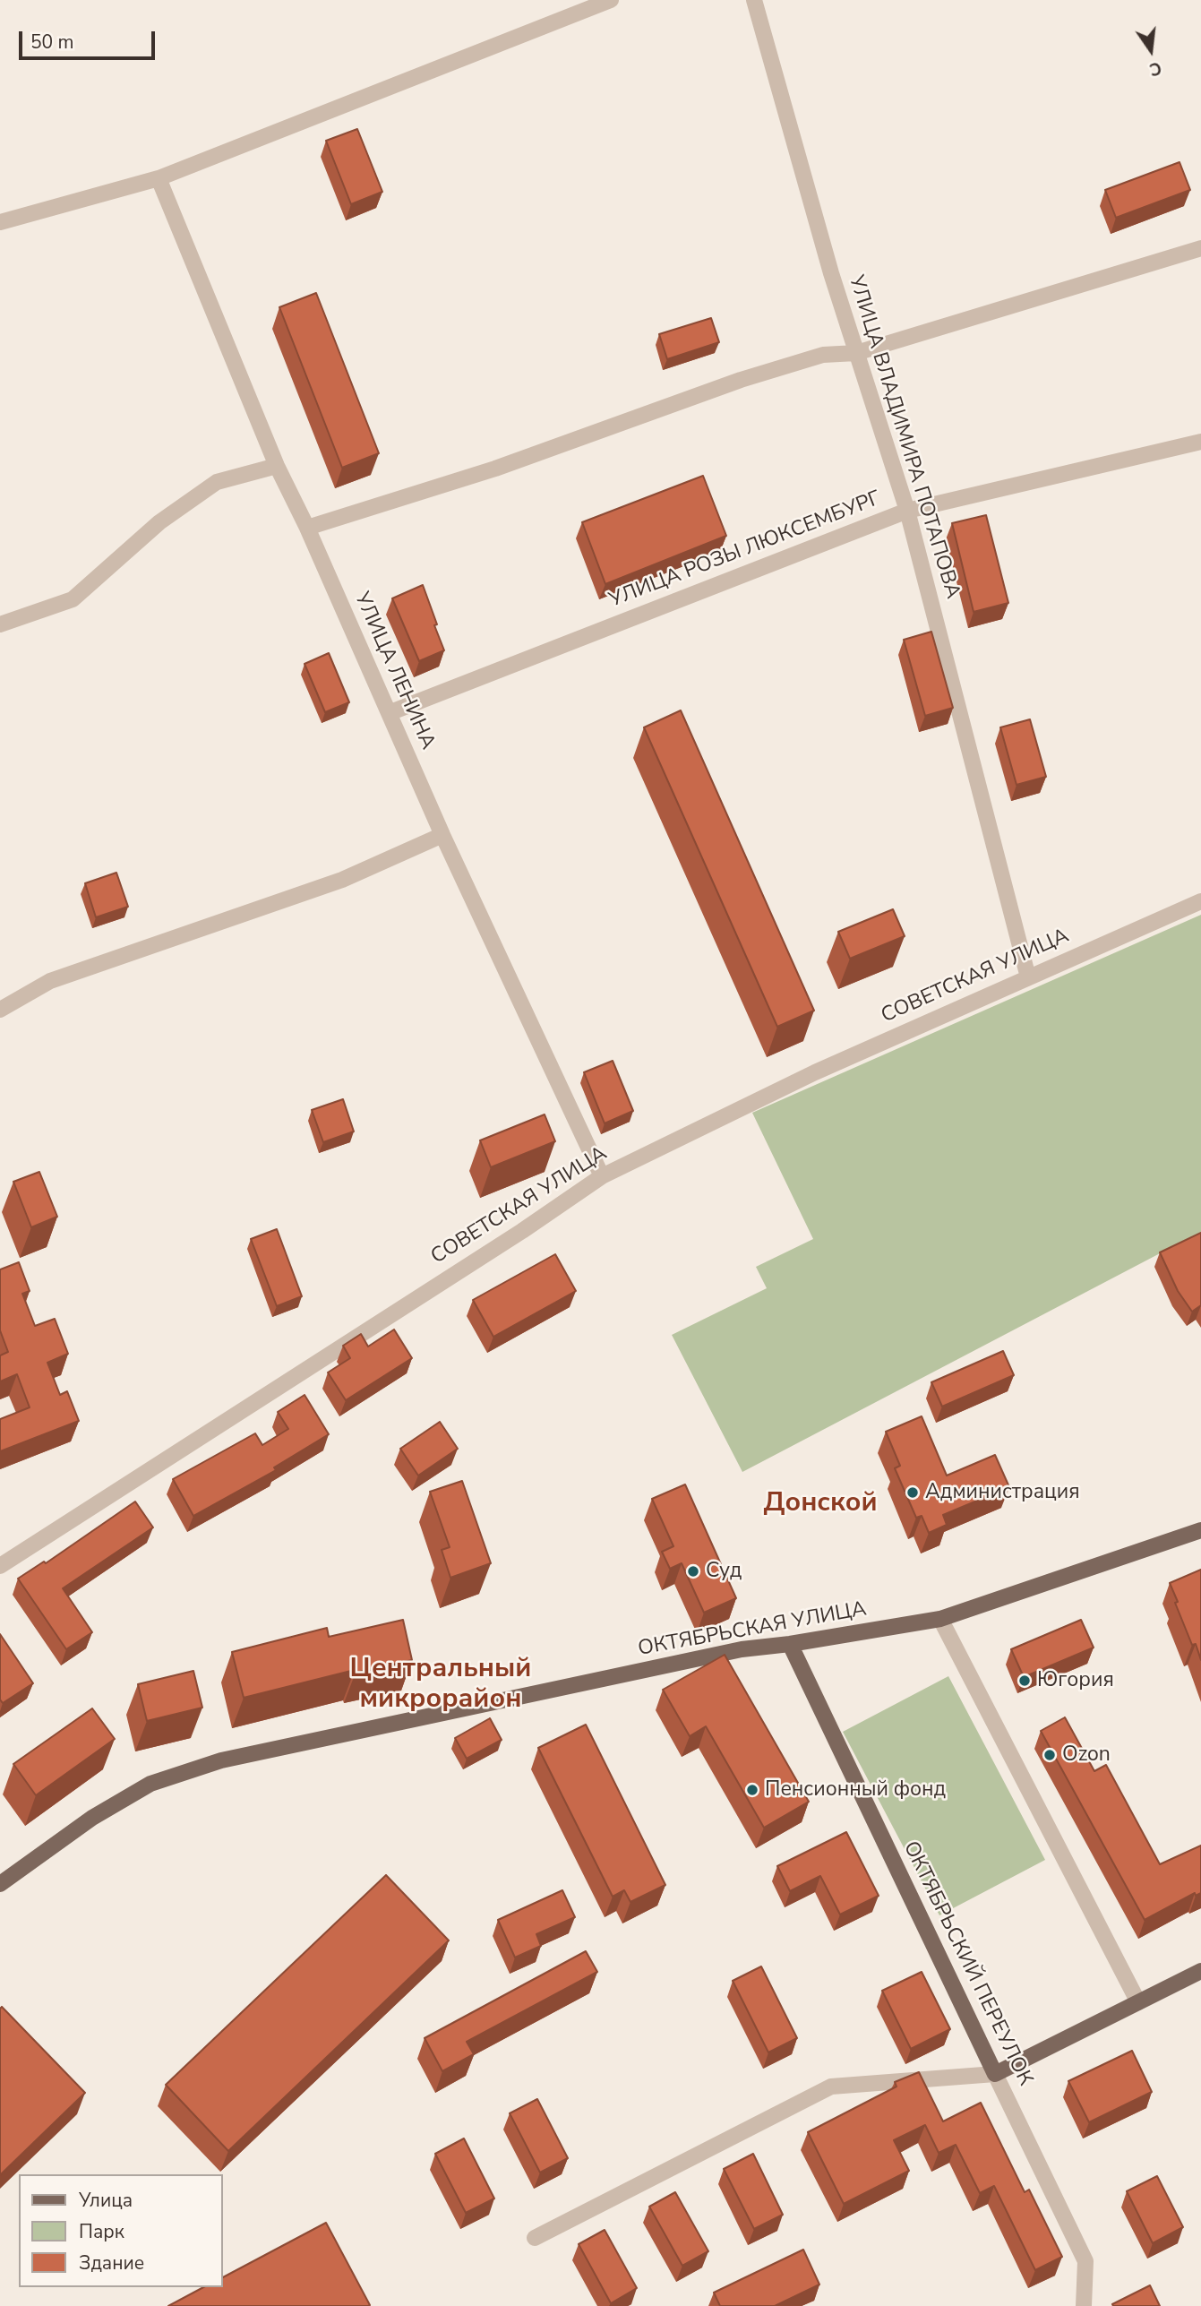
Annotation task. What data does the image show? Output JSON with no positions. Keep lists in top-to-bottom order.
{
  "streets": {
    "main road": ["ОКТЯБРЬСКАЯ УЛИЦА", "ОКТЯБРЬСКИЙ ПЕРЕУЛОК"],
    "street": [
      "УЛИЦА ВЛАДИМИРА ПОТАПОВА",
      "УЛИЦА РОЗЫ ЛЮКСЕМБУРГ",
      "УЛИЦА ЛЕНИНА",
      "СОВЕТСКАЯ УЛИЦА"
    ]
  },
  "crossings": [
    ["УЛИЦА ВЛАДИМИРА ПОТАПОВА", "УЛИЦА РОЗЫ ЛЮКСЕМБУРГ"],
    ["УЛИЦА ВЛАДИМИРА ПОТАПОВА", "СОВЕТСКАЯ УЛИЦА"],
    ["УЛИЦА РОЗЫ ЛЮКСЕМБУРГ", "УЛИЦА ЛЕНИНА"],
    ["УЛИЦА ЛЕНИНА", "СОВЕТСКАЯ УЛИЦА"],
    ["ОКТЯБРЬСКАЯ УЛИЦА", "ОКТЯБРЬСКИЙ ПЕРЕУЛОК"]
  ],
  "districts": ["Донской", "Центральный микрорайон"],
  "places": [
    "Администрация",
    "Суд",
    "Югория",
    "Ozon",
    "Пенсионный фонд"
  ],
  "legend": ["Улица", "Парк", "Здание"],
  "scale_bar": "50 m",
  "north": "bottom"
}
